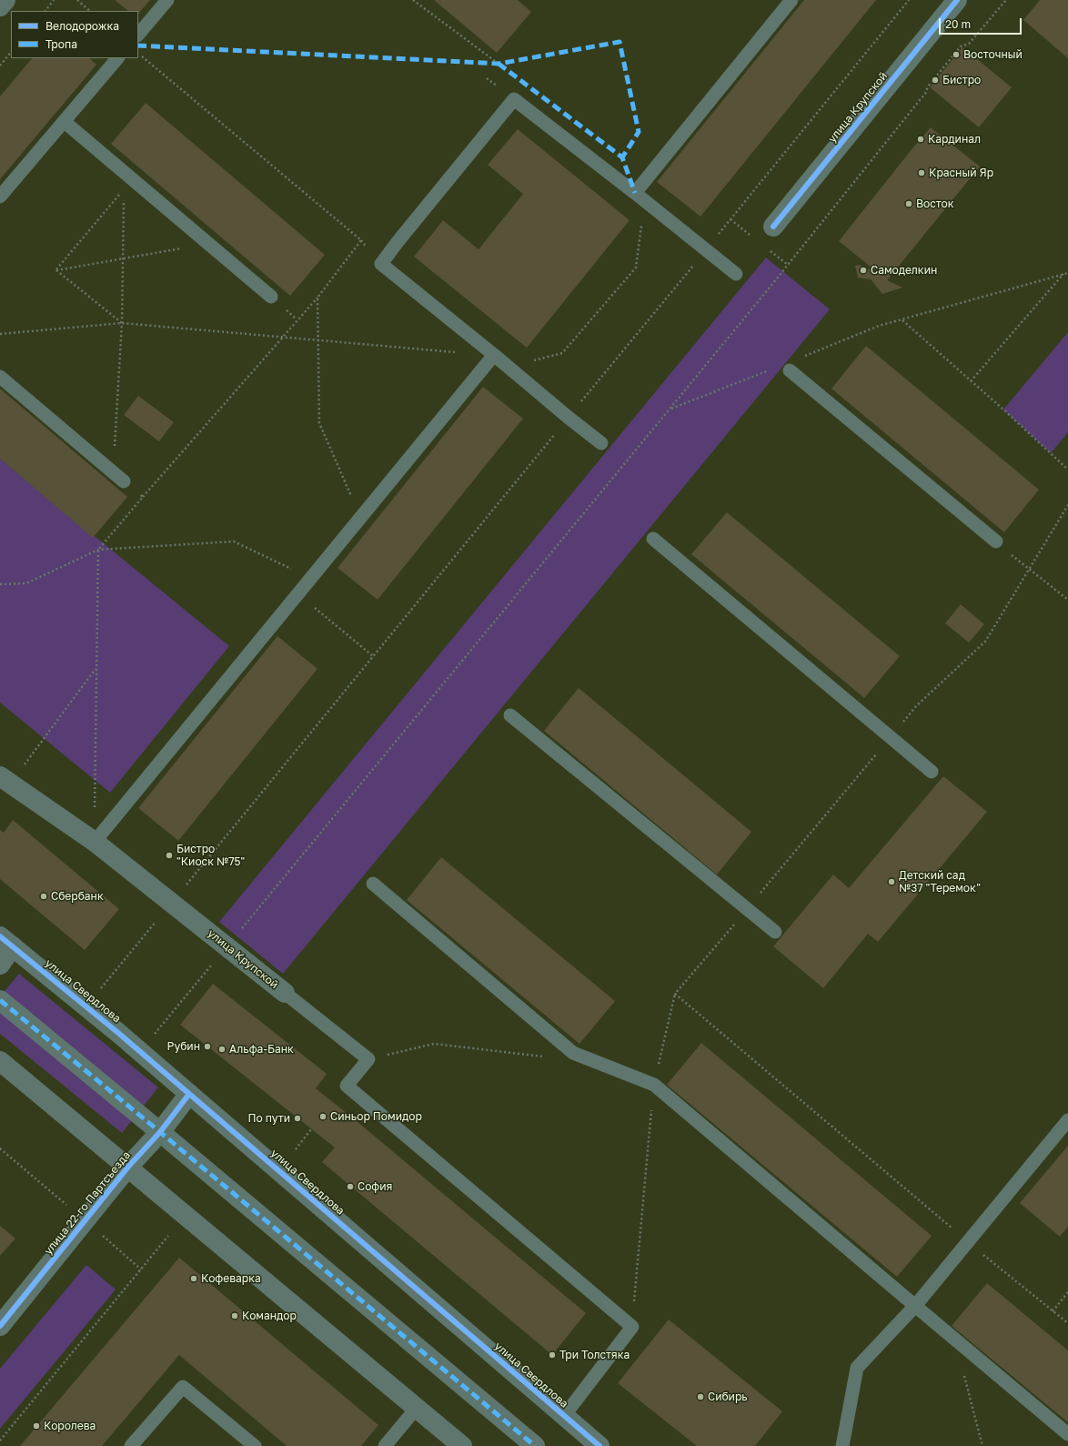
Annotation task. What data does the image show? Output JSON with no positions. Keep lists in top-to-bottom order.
{
  "streets": {
    "street": ["улица Крупской", "улица Свердлова", "улица 22-го Партсъезда"]
  },
  "crossings": [
    ["улица Свердлова", "улица 22-го Партсъезда"]
  ],
  "places": [
    "Восточный",
    "Бистро",
    "Кардинал",
    "Красный Яр",
    "Восток",
    "Самоделкин",
    "Бистро \"Киоск №75\"",
    "Детский сад №37 \"Теремок\"",
    "Сбербанк",
    "Рубин",
    "Альфа-Банк",
    "Синьор Помидор",
    "По пути",
    "София",
    "Кофеварка",
    "Командор",
    "Три Толстяка",
    "Сибирь",
    "Королева"
  ],
  "legend": ["Велодорожка", "Тропа"],
  "scale_bar": "20 m"
}
